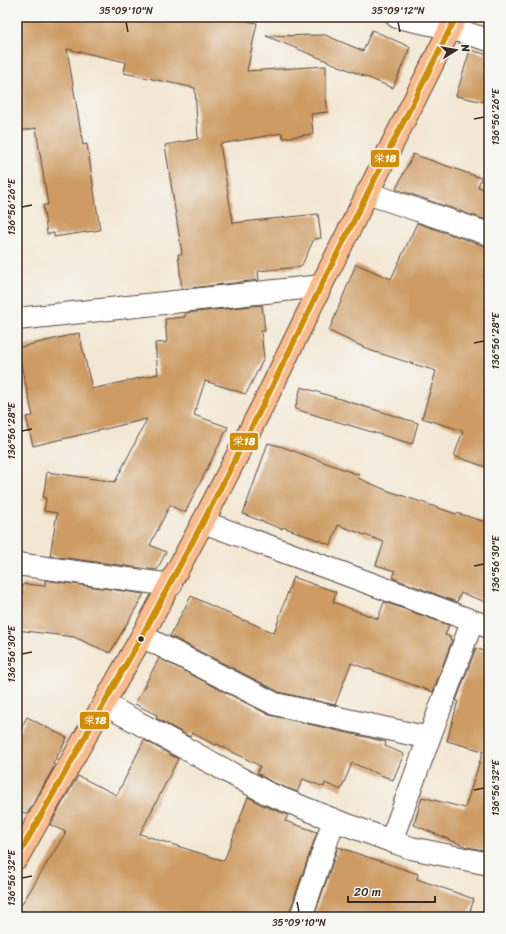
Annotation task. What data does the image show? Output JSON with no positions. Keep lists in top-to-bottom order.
{
  "lines": ["transit line 栄18"],
  "scale_bar": "20 m",
  "north": "right",
  "coordinates": [
    "35°09'10\"N",
    "35°09'12\"N",
    "136°56'26\"E",
    "136°56'28\"E",
    "136°56'30\"E",
    "136°56'32\"E"
  ]
}
